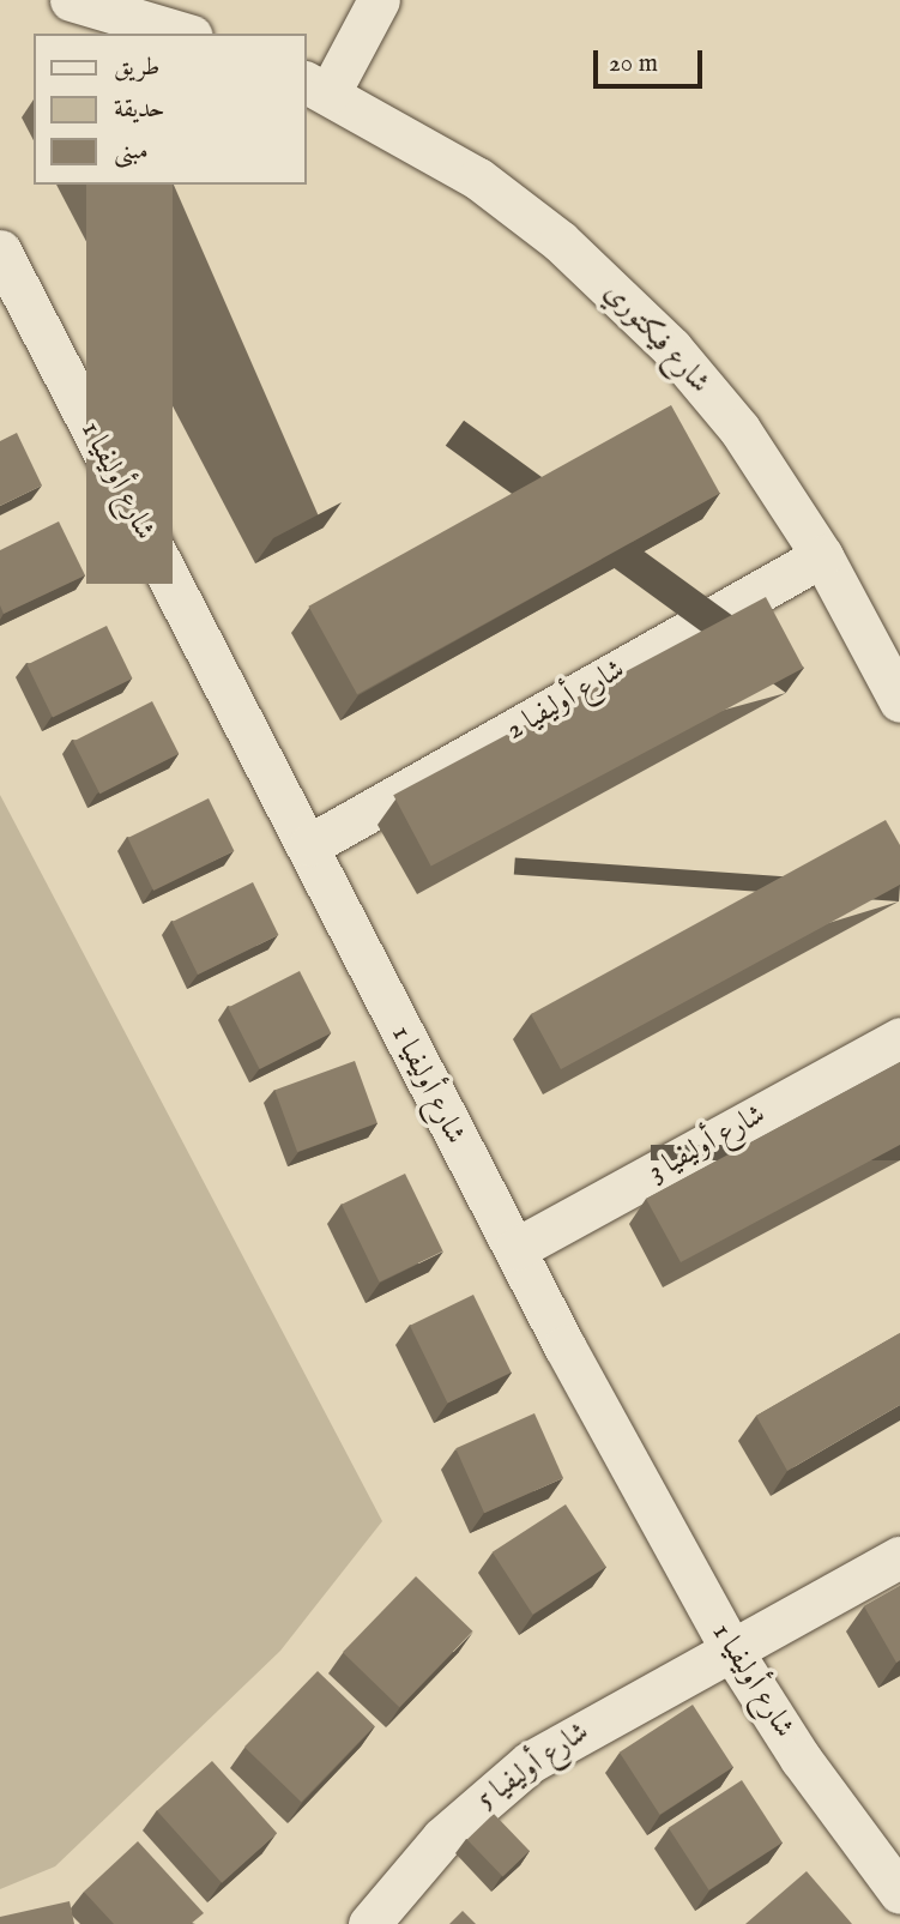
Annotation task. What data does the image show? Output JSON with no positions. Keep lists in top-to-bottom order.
{
  "streets": {
    "street": [
      "شارع فيكتوري",
      "شارع أوليفيا 1",
      "شارع أوليفيا 2",
      "شارع أوليفيا 3",
      "شارع أوليفيا 5"
    ]
  },
  "crossings": [
    ["شارع فيكتوري", "شارع أوليفيا 2"],
    ["شارع أوليفيا 1", "شارع أوليفيا 2"],
    ["شارع أوليفيا 1", "شارع أوليفيا 3"],
    ["شارع أوليفيا 1", "شارع أوليفيا 5"]
  ],
  "legend": ["طريق", "حديقة", "مبنى"],
  "scale_bar": "20 m"
}
